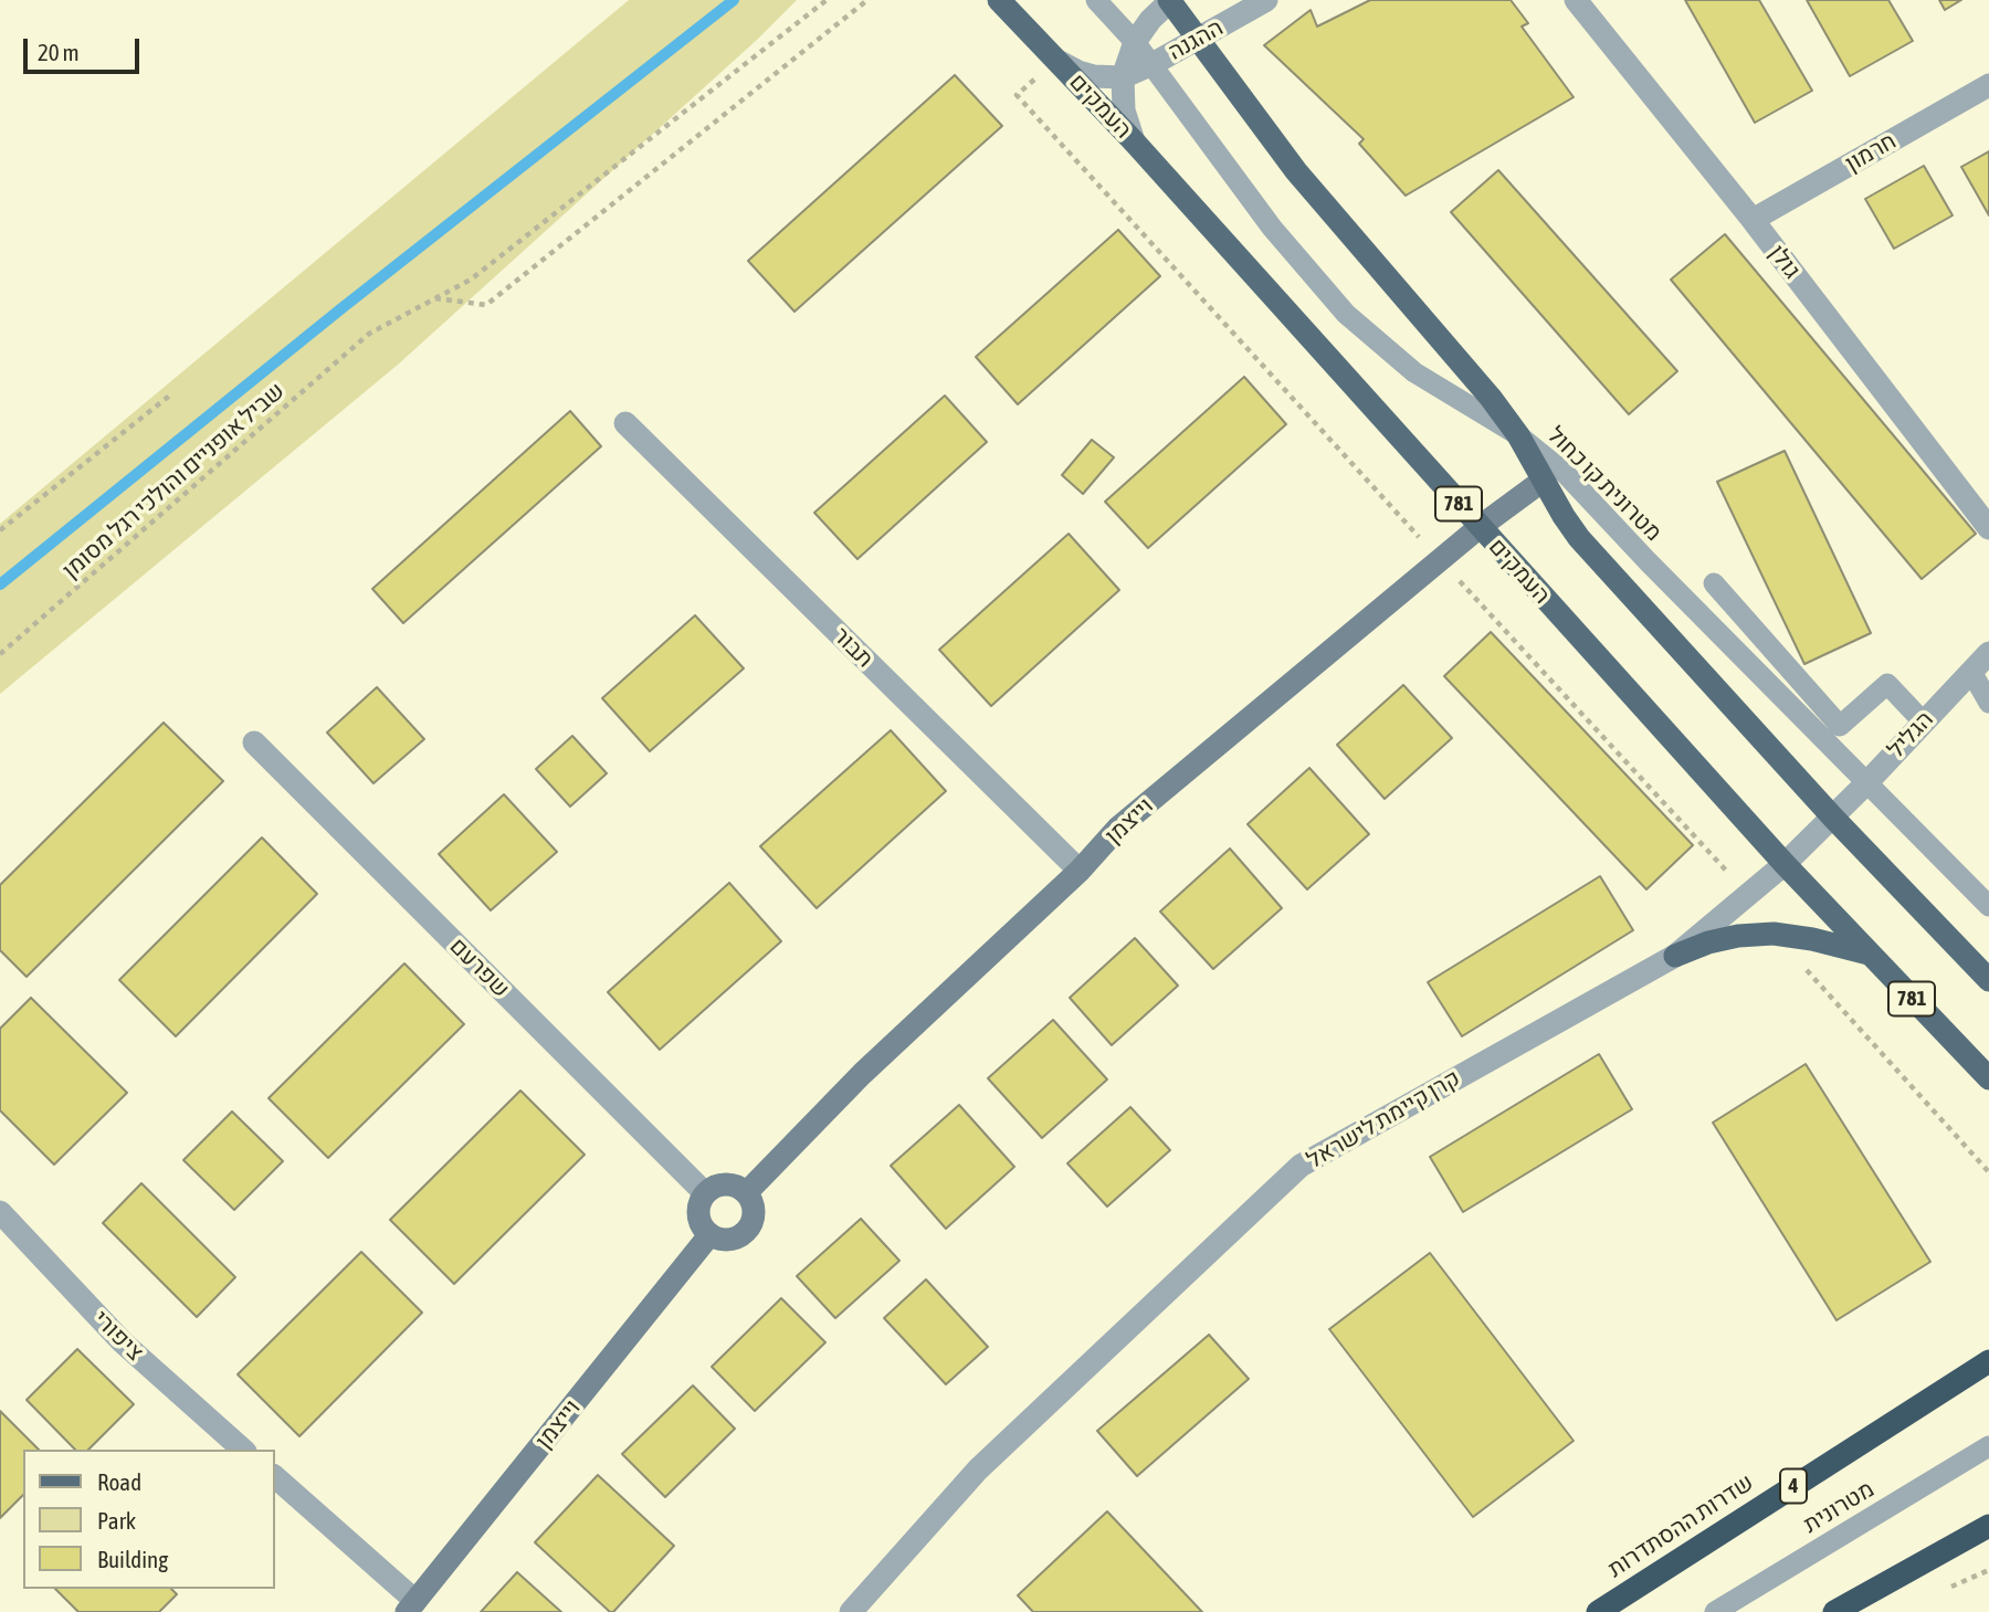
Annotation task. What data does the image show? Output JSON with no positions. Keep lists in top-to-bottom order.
{
  "streets": {
    "highway": ["4", "שדרות ההסתדרות"],
    "main road": ["העמקים", "781"],
    "street": [
      "ההגנה",
      "חרמון",
      "גולן",
      "תבור",
      "הגליל",
      "וייצמן",
      "שפרעם",
      "קרן קיימת לישראל",
      "ציפורי"
    ],
    "lane": ["מטרונית קו כחול", "מטרונית"],
    "path": ["שביל אופניים והולכי רגל מסומן"]
  },
  "crossings": [
    ["ההגנה", "העמקים"],
    ["ההגנה", "מטרונית קו כחול"],
    ["ההגנה", "781"],
    ["העמקים", "781"],
    ["העמקים", "וייצמן"],
    ["העמקים", "קרן קיימת לישראל"],
    ["חרמון", "גולן"],
    ["מטרונית קו כחול", "הגליל"],
    ["תבור", "וייצמן"],
    ["הגליל", "קרן קיימת לישראל"],
    ["וייצמן", "שפרעם"]
  ],
  "legend": ["Road", "Park", "Building"],
  "scale_bar": "20 m"
}
